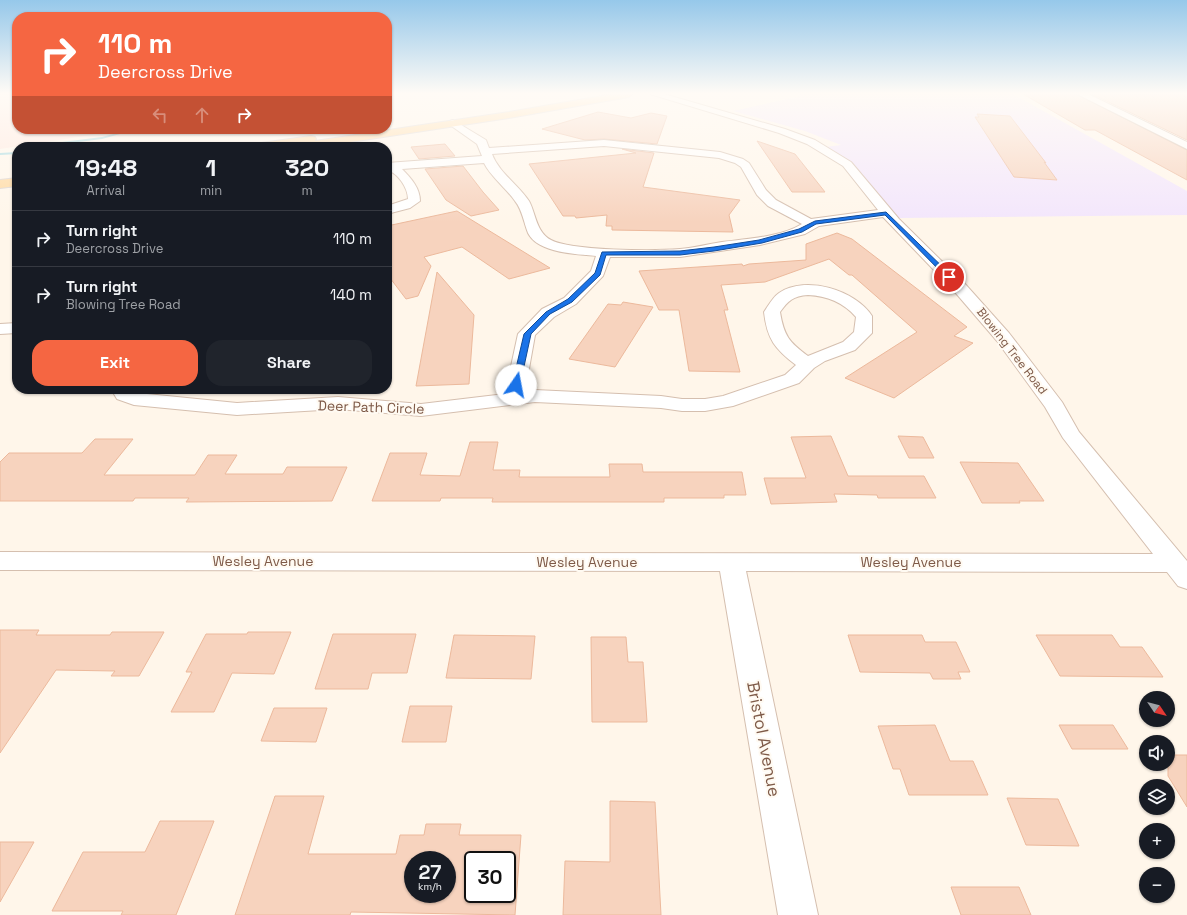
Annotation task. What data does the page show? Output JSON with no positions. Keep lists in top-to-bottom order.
{
  "streets": {
    "street": [
      "Blowing Tree Road",
      "Deer Path Circle",
      "Wesley Avenue",
      "Bristol Avenue"
    ]
  },
  "crossings": [
    ["Blowing Tree Road", "Wesley Avenue"],
    ["Wesley Avenue", "Bristol Avenue"]
  ],
  "north": "bottom right",
  "page": {
    "turn": ["110 m", "Deercross Drive"],
    "eta": [
      "19:48",
      "Arrival",
      "1",
      "min",
      "320",
      "m"
    ],
    "list": [
      {
        "name": "Turn right",
        "note": "Deercross Drive",
        "value": "110 m"
      },
      {
        "name": "Turn right",
        "note": "Blowing Tree Road",
        "value": "140 m"
      }
    ],
    "buttons": ["Exit", "Share"],
    "map_buttons": ["+", "−"],
    "speed": "27 km/h",
    "limit": "30"
  }
}
